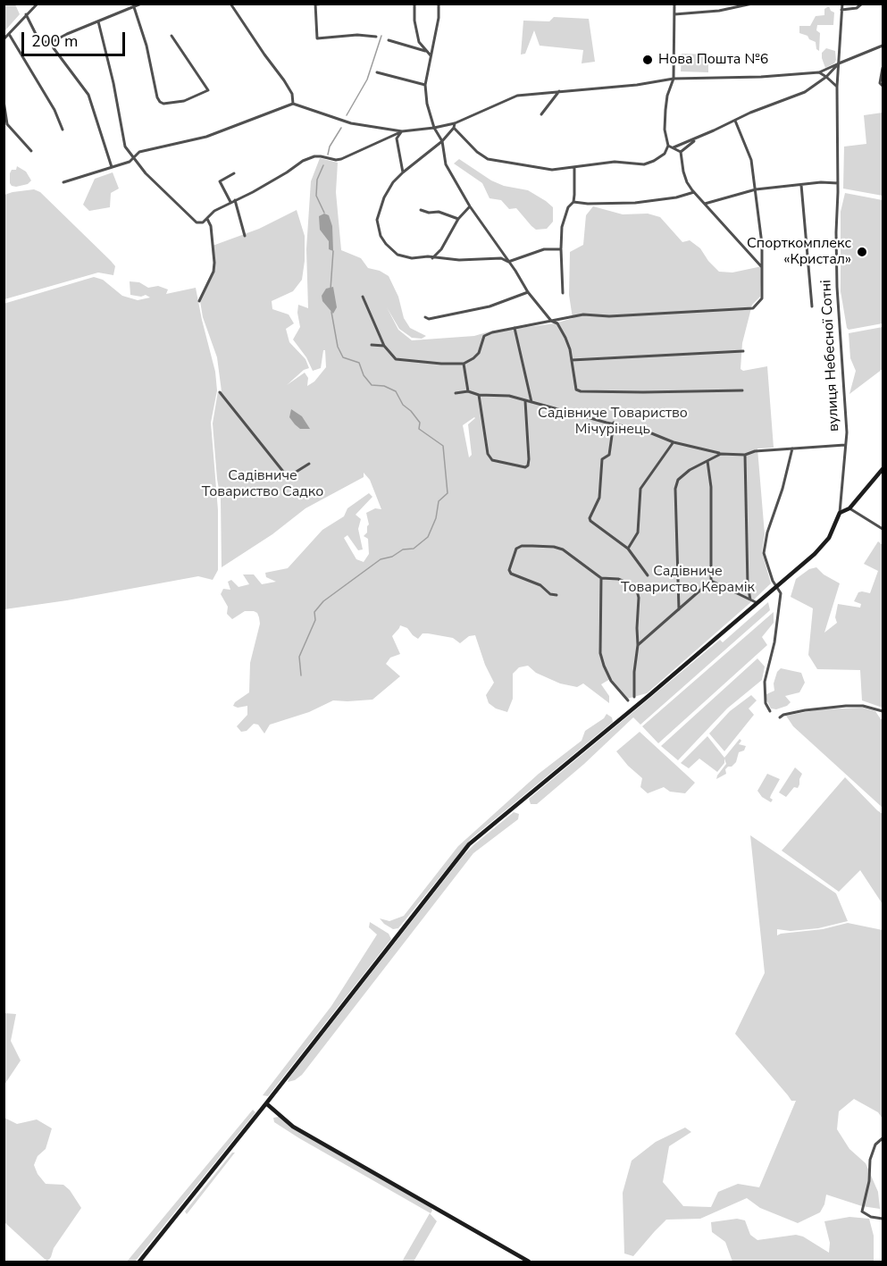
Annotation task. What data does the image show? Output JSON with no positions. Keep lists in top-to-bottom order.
{
  "streets": {
    "street": ["вулиця Небесної Сотні"]
  },
  "parks": ["Садівниче Товариство Мічурінець", "Садівниче Товариство Садко", "Садівниче Товариство Керамік"],
  "places": ["Нова Пошта №6", "Спорткомплекс «Кристал»"],
  "scale_bar": "200 m"
}
